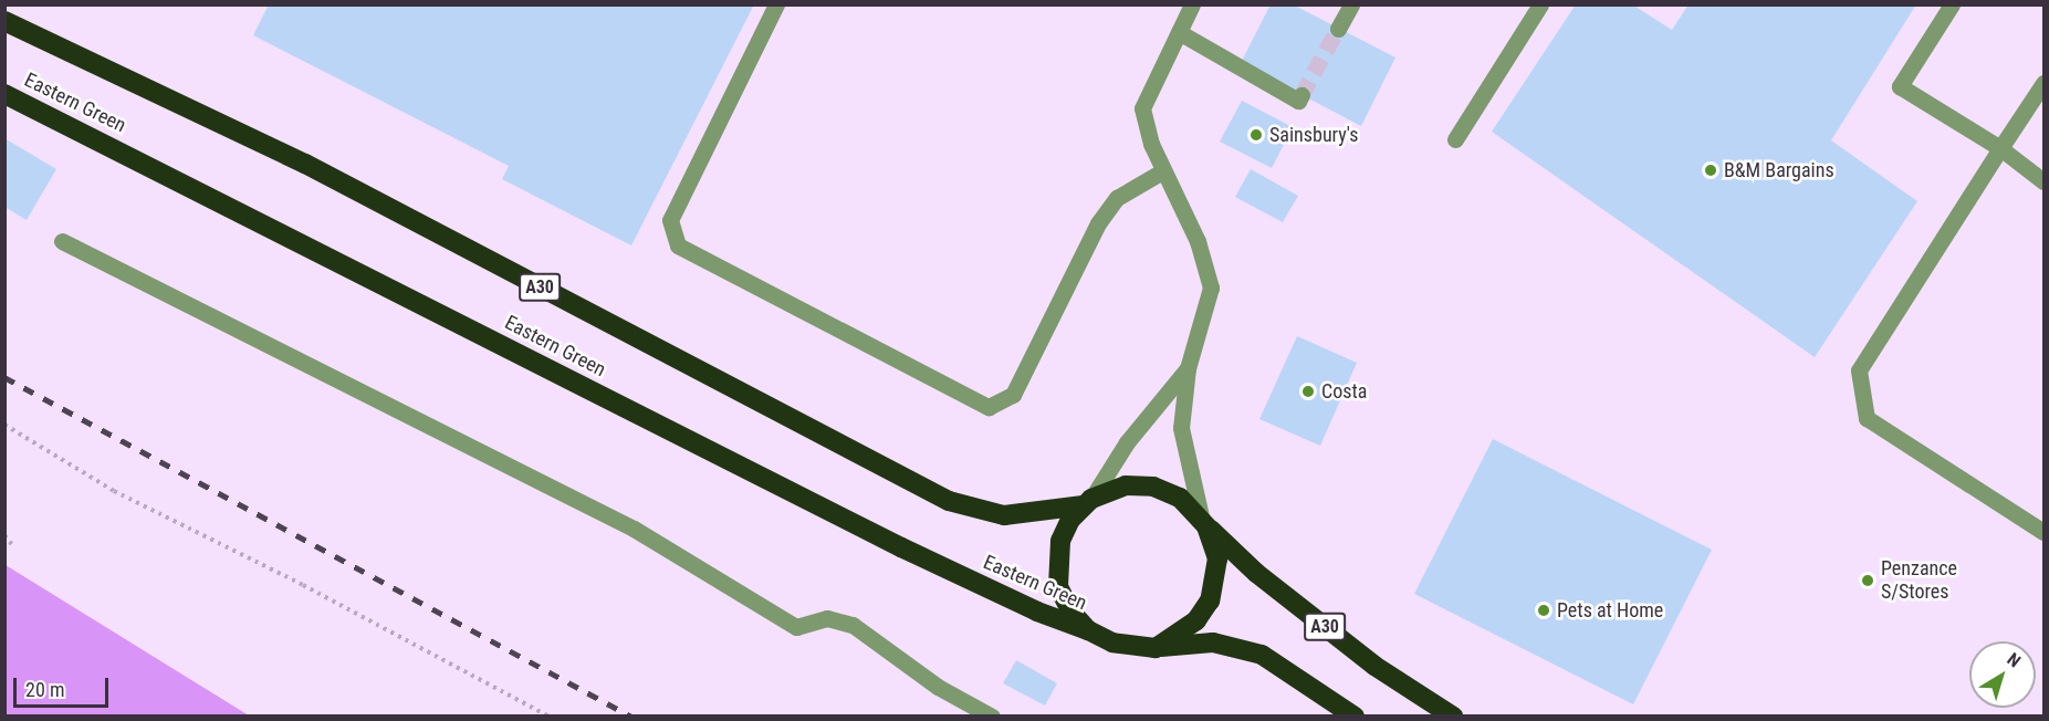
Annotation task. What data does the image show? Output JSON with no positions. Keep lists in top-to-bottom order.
{
  "streets": {
    "highway": ["Eastern Green", "A30"]
  },
  "crossings": [
    ["Eastern Green", "A30"]
  ],
  "places": [
    "Sainsbury's",
    "B&M Bargains",
    "Costa",
    "Penzance S/Stores",
    "Pets at Home"
  ],
  "scale_bar": "20 m",
  "north": "top right"
}
